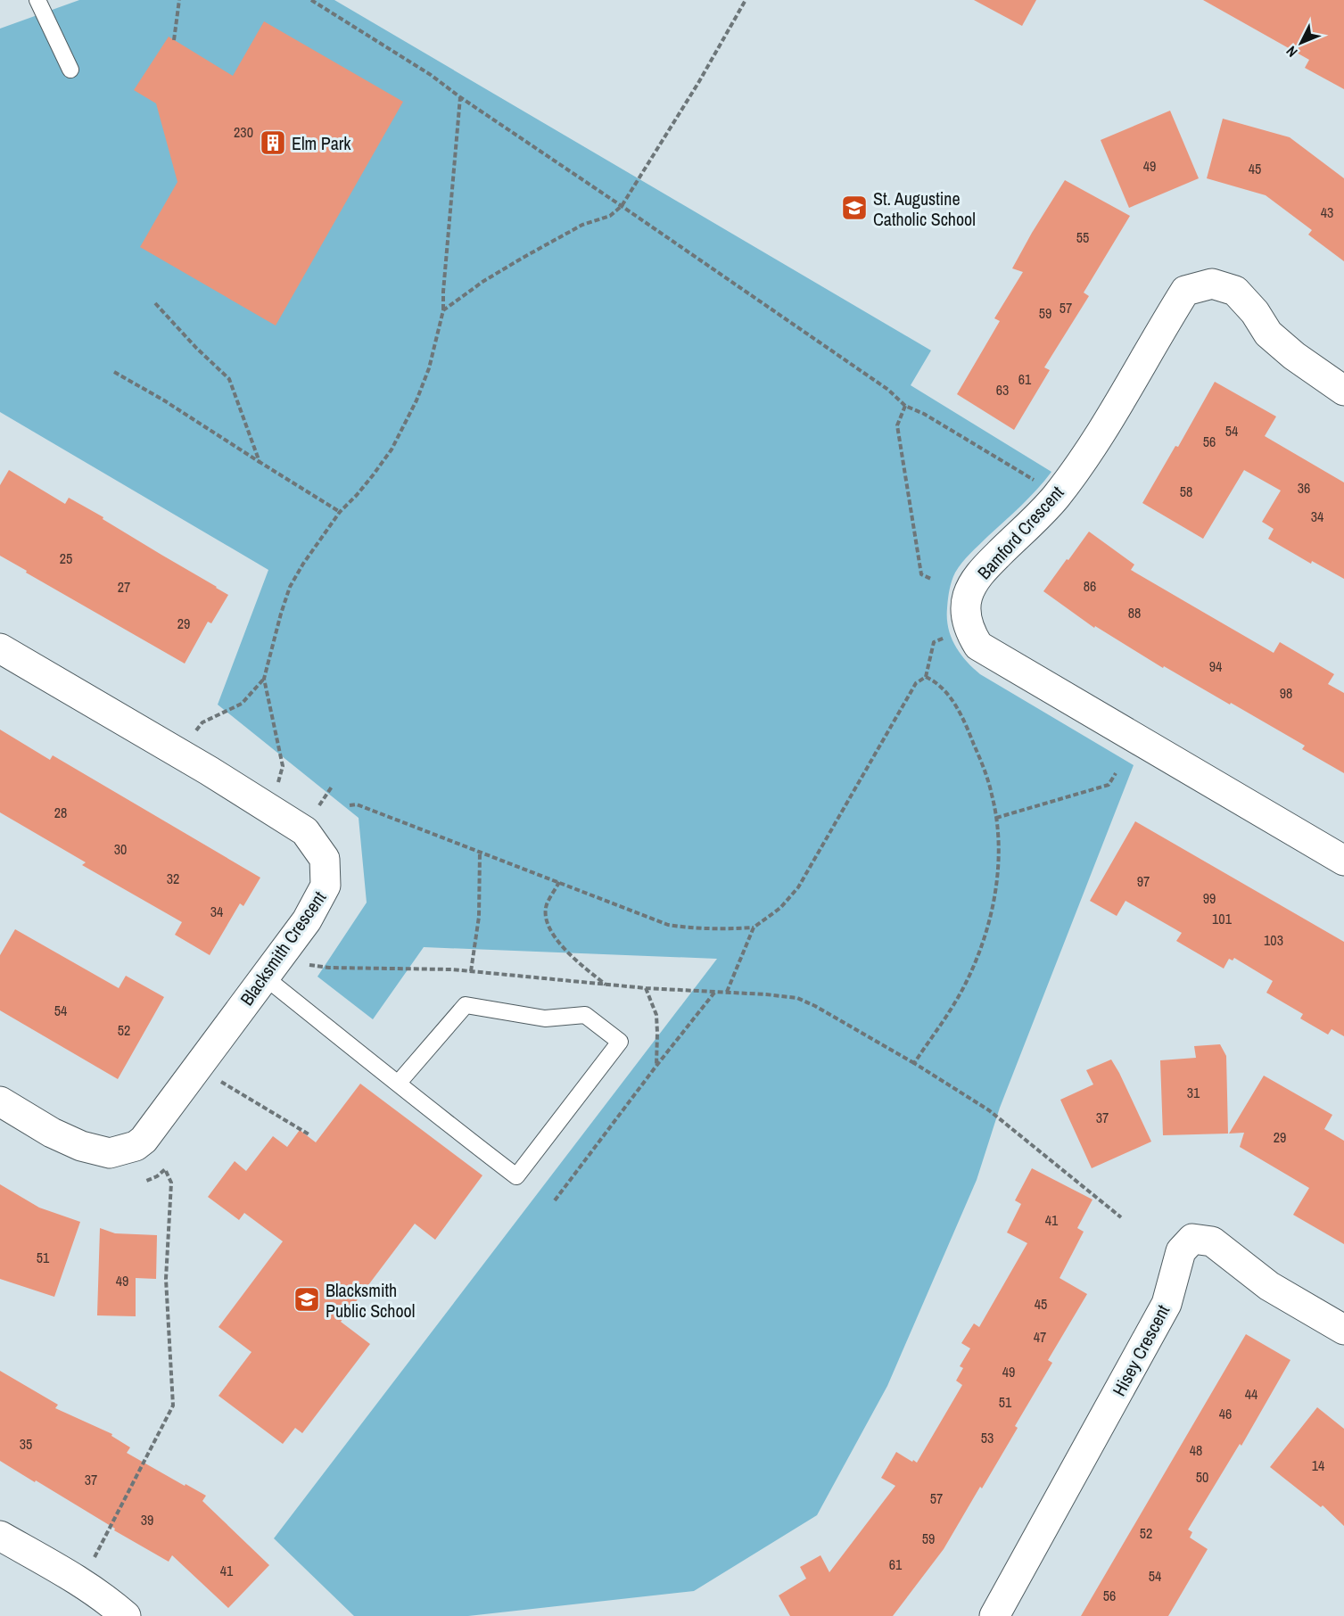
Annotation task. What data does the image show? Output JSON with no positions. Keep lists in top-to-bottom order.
{
  "streets": {
    "street": ["Bamford Crescent", "Blacksmith Crescent", "Hisey Crescent"]
  },
  "places": {
    "building": ["Elm Park"],
    "school or university": ["St. Augustine Catholic School", "Blacksmith Public School"]
  },
  "house_numbers": [
    "230",
    "49",
    "45",
    "43",
    "55",
    "57",
    "59",
    "61",
    "63",
    "54",
    "56",
    "36",
    "58",
    "34",
    "25",
    "86",
    "27",
    "88",
    "29",
    "94",
    "98",
    "28",
    "30",
    "32",
    "97",
    "99",
    "34",
    "101",
    "103",
    "54",
    "52",
    "31",
    "37",
    "29",
    "41",
    "51",
    "49",
    "45",
    "47",
    "49",
    "44",
    "51",
    "46",
    "53",
    "35",
    "48",
    "14",
    "50",
    "37",
    "57",
    "39",
    "52",
    "59",
    "61",
    "41",
    "54",
    "56"
  ],
  "north": "bottom left"
}
